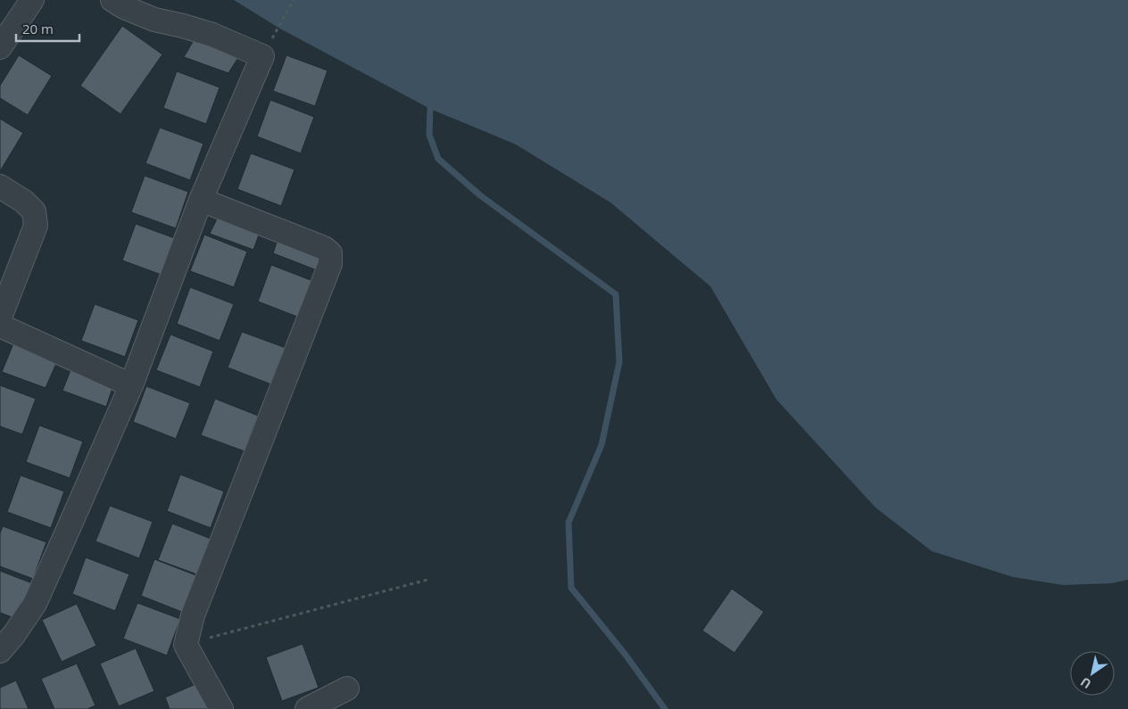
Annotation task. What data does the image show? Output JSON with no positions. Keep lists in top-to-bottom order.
{
  "scale_bar": "20 m",
  "north": "bottom left"
}
